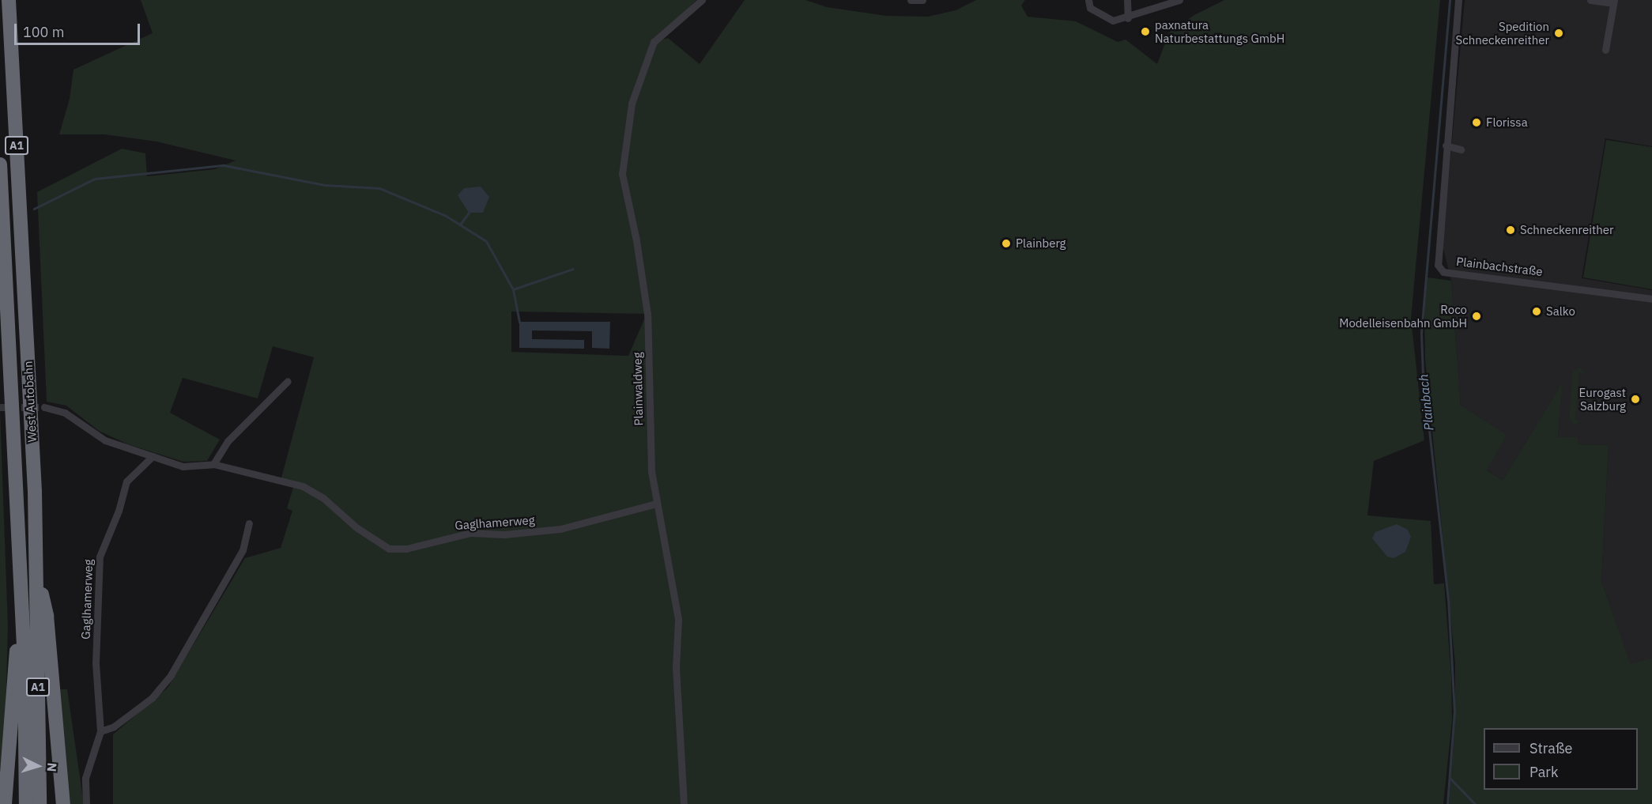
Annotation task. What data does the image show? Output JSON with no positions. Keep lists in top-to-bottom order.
{
  "streets": {
    "highway": ["A1", "West Autobahn"],
    "street": ["Plainbachstraße", "Plainwaldweg", "Gaglhamerweg"]
  },
  "crossings": [
    ["Plainwaldweg", "Gaglhamerweg"]
  ],
  "water": ["Plainbach"],
  "places": [
    "paxnatura Naturbestattungs GmbH",
    "Spedition Schneckenreither",
    "Florissa",
    "Schneckenreither",
    "Plainberg",
    "Salko",
    "Roco Modelleisenbahn GmbH",
    "Eurogast Salzburg"
  ],
  "legend": ["Straße", "Park"],
  "scale_bar": "100 m",
  "north": "right"
}
